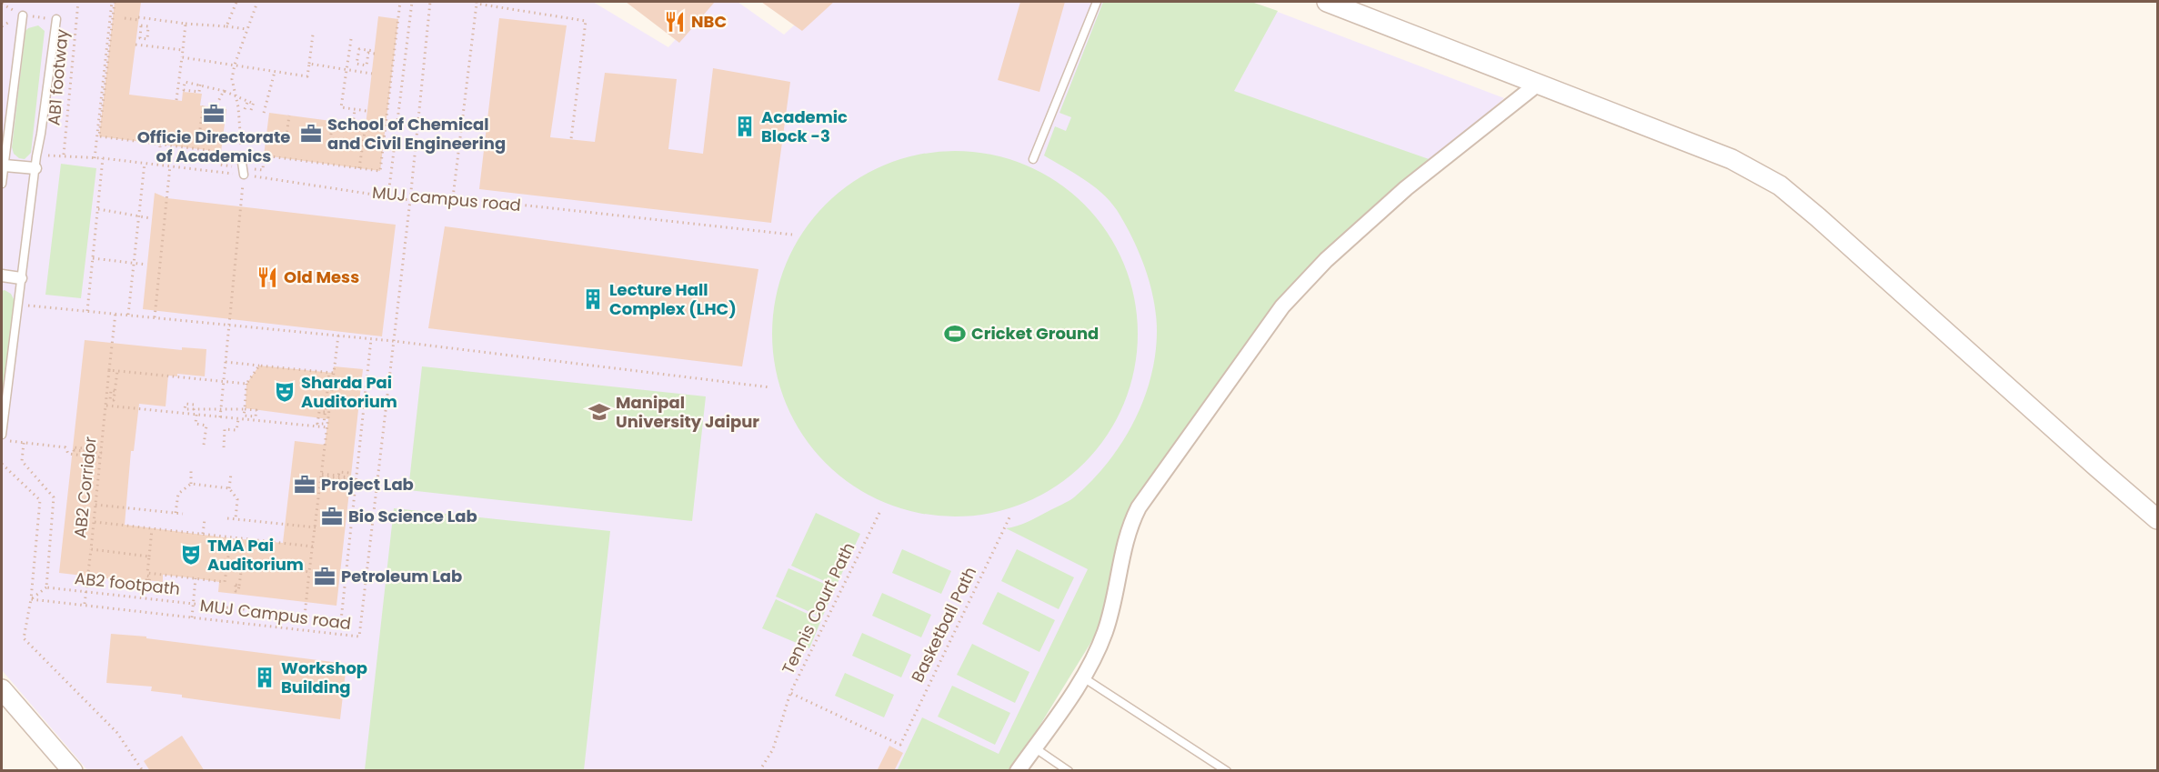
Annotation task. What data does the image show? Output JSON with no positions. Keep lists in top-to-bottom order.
{
  "streets": {
    "path": [
      "AB1 footway",
      "MUJ campus road",
      "AB2 Corridor",
      "AB2 footpath",
      "Tennis Court Path",
      "MUJ Campus road",
      "Basketball Path"
    ]
  },
  "crossings": [
    ["AB1 footway", "MUJ campus road"],
    ["MUJ campus road", "MUJ Campus road"],
    ["Tennis Court Path", "Basketball Path"]
  ],
  "places": {
    "restaurant": ["NBC", "Old Mess"],
    "office": [
      "Officie Directorate of Academics",
      "School of Chemical and Civil Engineering",
      "Project Lab",
      "Bio Science Lab",
      "Petroleum Lab"
    ],
    "building": ["Academic Block -3", "Lecture Hall Complex (LHC)", "Workshop Building"],
    "sports": ["Cricket Ground"],
    "theatre": ["Sharda Pai Auditorium", "TMA Pai Auditorium"],
    "school or university": ["Manipal University Jaipur"]
  }
}
